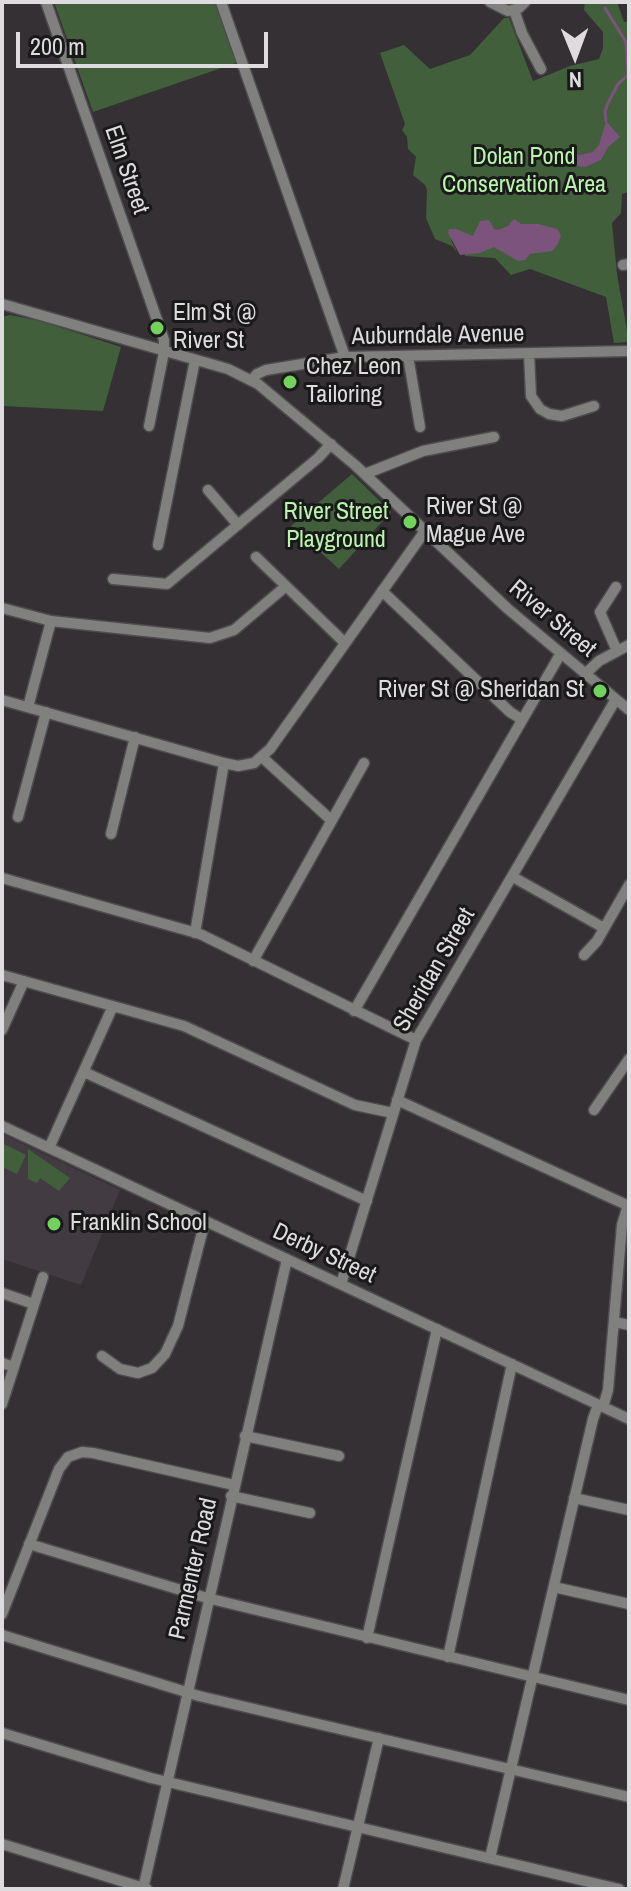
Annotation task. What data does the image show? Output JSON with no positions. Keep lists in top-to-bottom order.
{
  "streets": {
    "street": [
      "Elm Street",
      "Auburndale Avenue",
      "River Street",
      "Sheridan Street",
      "Derby Street",
      "Parmenter Road"
    ]
  },
  "crossings": [
    ["Elm Street", "River Street"],
    ["Auburndale Avenue", "River Street"],
    ["River Street", "Sheridan Street"],
    ["Sheridan Street", "Derby Street"],
    ["Derby Street", "Parmenter Road"]
  ],
  "parks": ["Dolan Pond Conservation Area", "River Street Playground"],
  "places": [
    "Elm St @ River St",
    "Chez Leon Tailoring",
    "River St @ Mague Ave",
    "River St @ Sheridan St",
    "Franklin School"
  ],
  "scale_bar": "200 m",
  "north": "bottom"
}
